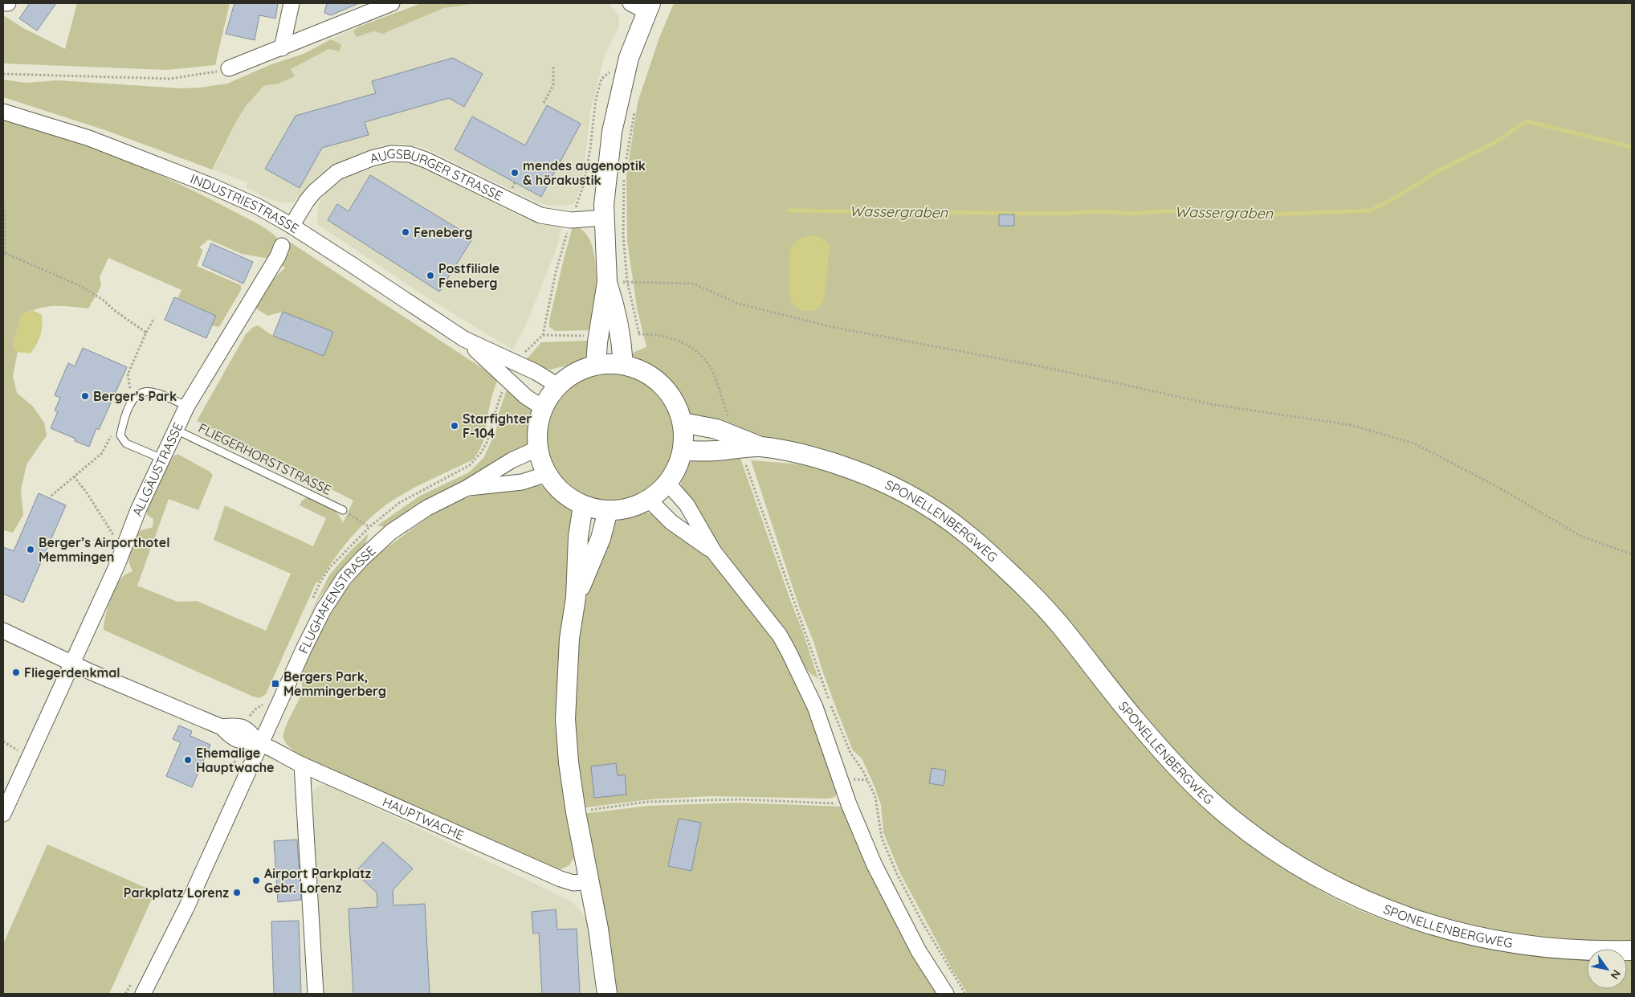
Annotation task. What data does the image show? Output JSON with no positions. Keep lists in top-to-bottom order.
{
  "streets": {
    "street": [
      "AUGSBURGER STRASSE",
      "INDUSTRIESTRASSE",
      "ALLGÄUSTRASSE",
      "SPONELLENBERGWEG",
      "FLUGHAFENSTRASSE",
      "HAUPTWACHE"
    ],
    "lane": ["FLIEGERHORSTSTRASSE"]
  },
  "crossings": [
    ["AUGSBURGER STRASSE", "INDUSTRIESTRASSE"],
    ["FLIEGERHORSTSTRASSE", "ALLGÄUSTRASSE"],
    ["ALLGÄUSTRASSE", "HAUPTWACHE"],
    ["FLUGHAFENSTRASSE", "HAUPTWACHE"]
  ],
  "water": ["Wassergraben"],
  "places": {
    "other": [
      "mendes augenoptik & hörakustik",
      "Feneberg",
      "Postfiliale Feneberg",
      "Berger's Park",
      "Starfighter F-104",
      "Berger’s Airporthotel Memmingen",
      "Fliegerdenkmal",
      "Ehemalige Hauptwache",
      "Airport Parkplatz Gebr. Lorenz",
      "Parkplatz Lorenz"
    ],
    "transit": ["Bergers Park, Memmingerberg"]
  },
  "north": "bottom right"
}
